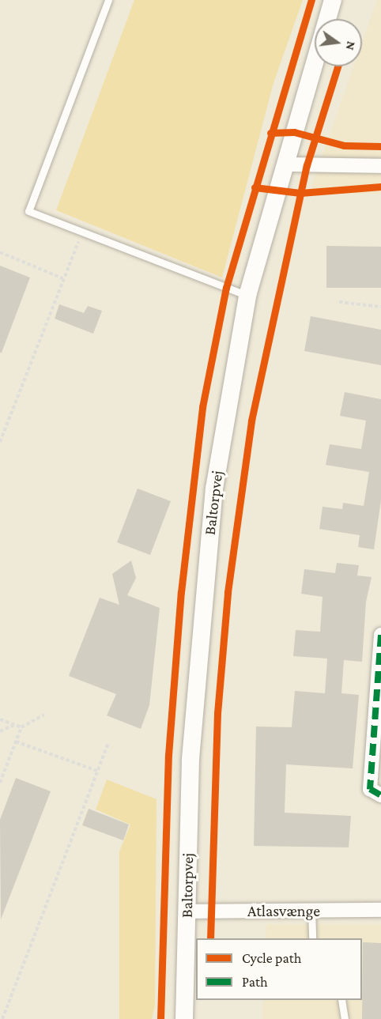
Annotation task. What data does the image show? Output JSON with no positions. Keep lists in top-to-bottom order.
{
  "streets": {
    "street": ["Baltorpvej", "Atlasvænge"]
  },
  "crossings": [
    ["Baltorpvej", "Atlasvænge"]
  ],
  "legend": ["Cycle path", "Path"],
  "north": "right"
}
